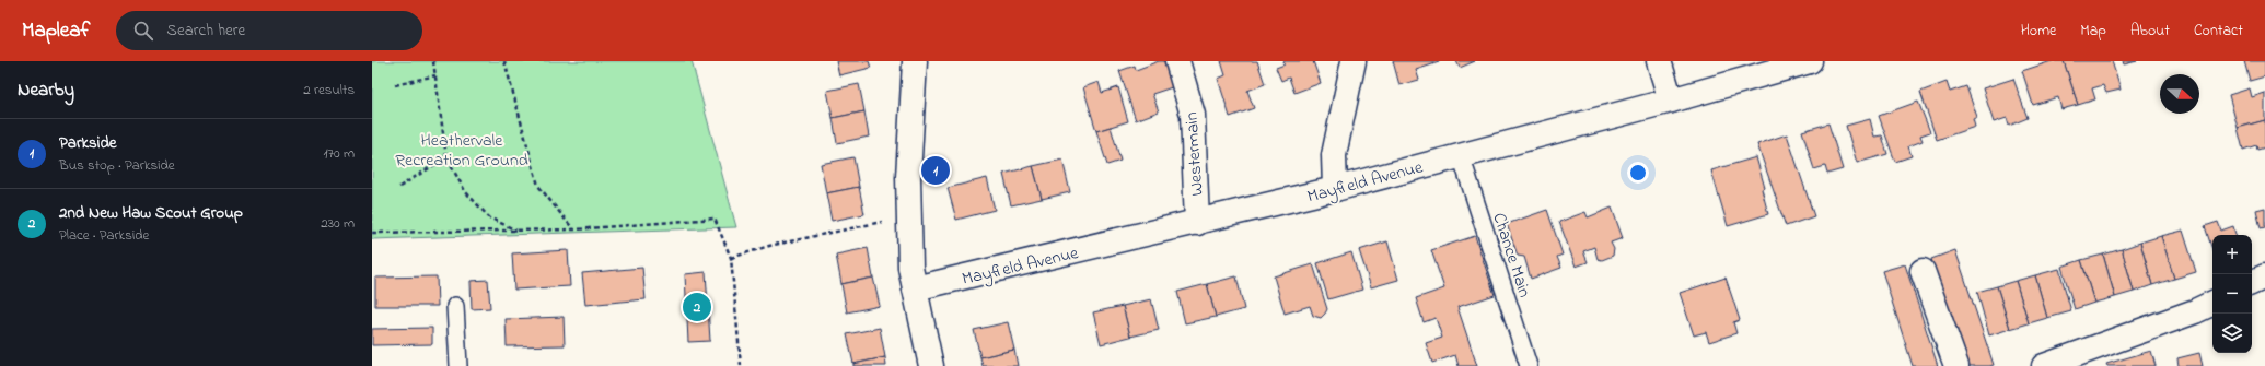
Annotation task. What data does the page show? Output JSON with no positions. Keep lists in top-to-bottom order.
{
  "streets": {
    "street": ["Westermain", "Mayfield Avenue"],
    "lane": ["Chance Main"]
  },
  "crossings": [
    ["Westermain", "Mayfield Avenue"],
    ["Mayfield Avenue", "Chance Main"]
  ],
  "parks": ["Heathervale Recreation Ground"],
  "north": "right",
  "page": {
    "header": "Mapleaf",
    "search": "Search here",
    "nav": [
      "Home",
      "Map",
      "About",
      "Contact"
    ],
    "heading": ["Nearby", "2 results"],
    "list": [
      {
        "mark": "1",
        "name": "Parkside",
        "note": "Bus stop · Parkside",
        "value": "170 m"
      },
      {
        "mark": "2",
        "name": "2nd New Haw Scout Group",
        "note": "Place · Parkside",
        "value": "230 m"
      }
    ],
    "pins": ["1", "2"],
    "map_buttons": ["+", "−"]
  }
}
